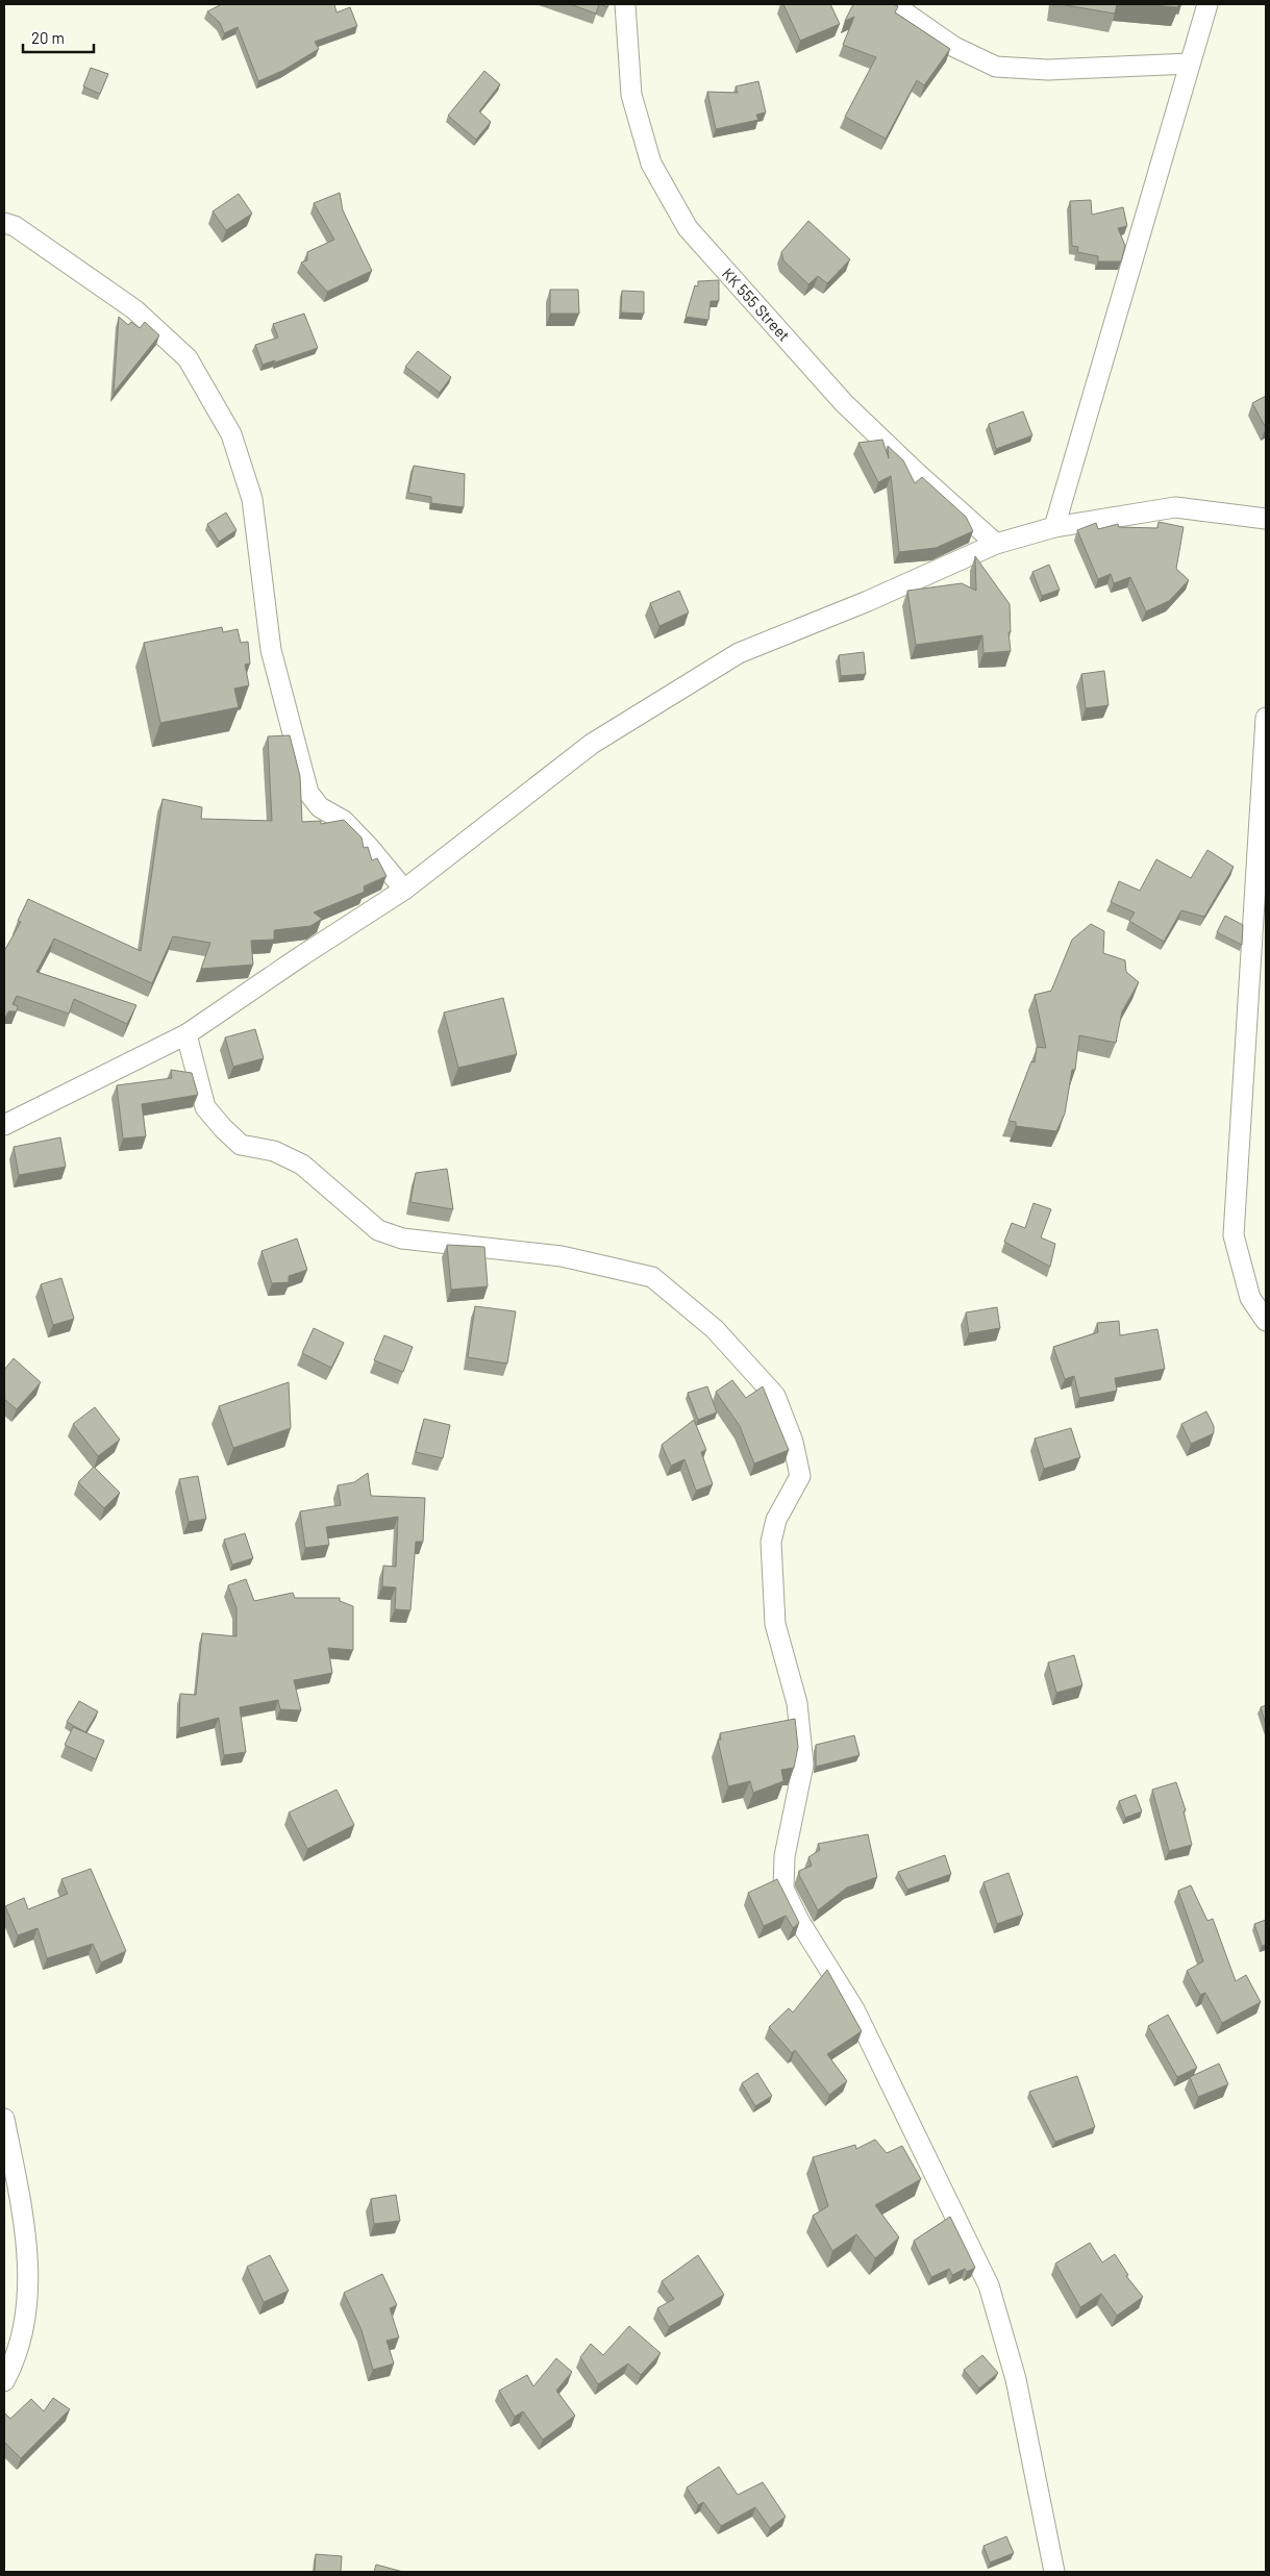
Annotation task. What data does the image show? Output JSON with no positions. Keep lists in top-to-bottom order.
{
  "streets": {
    "street": ["KK 555 Street"]
  },
  "scale_bar": "20 m"
}
